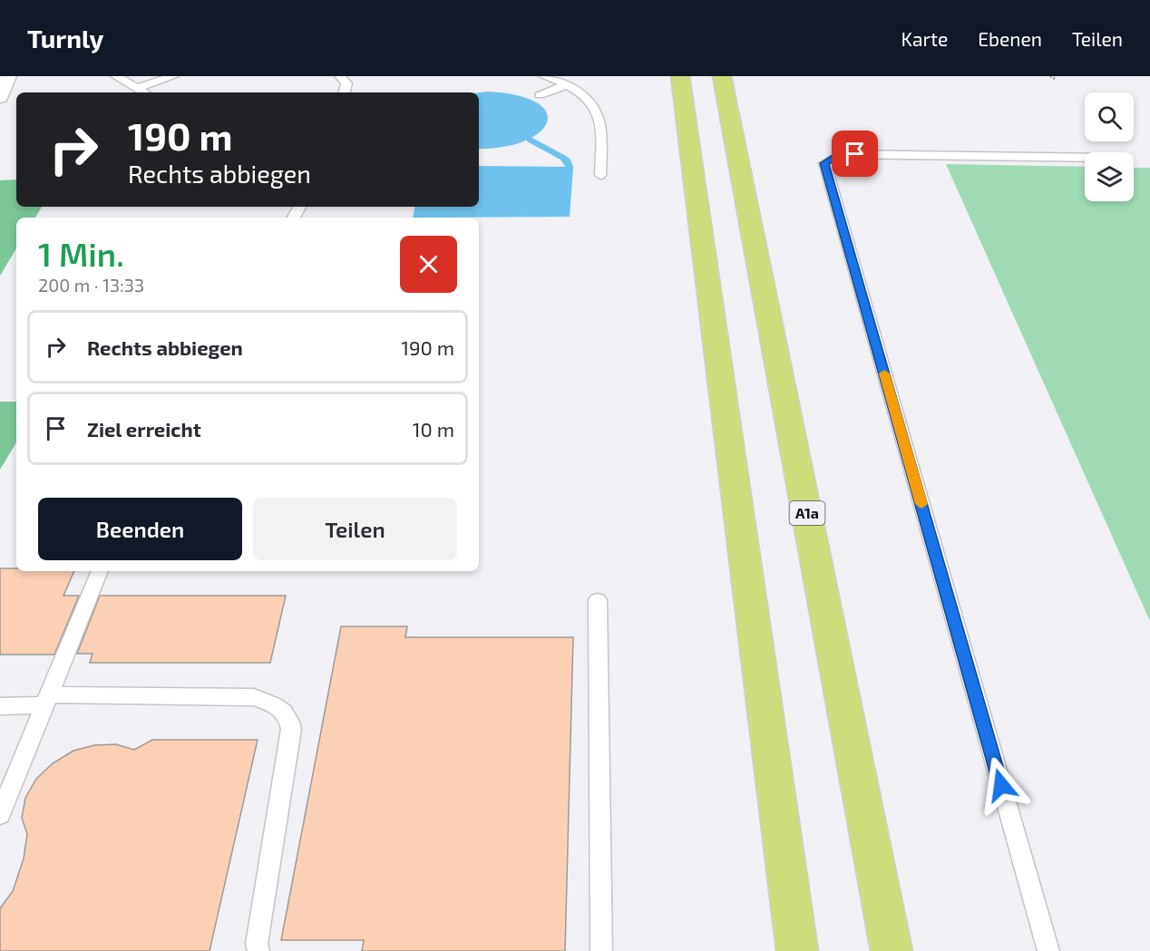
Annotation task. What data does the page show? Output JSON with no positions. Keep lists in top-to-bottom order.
{
  "streets": {
    "highway": ["A1a"]
  },
  "page": {
    "header": "Turnly",
    "nav": ["Karte", "Ebenen", "Teilen"],
    "turn": ["190 m", "Rechts abbiegen"],
    "heading": ["1 Min.", "200 m · 13:33"],
    "list": [
      {
        "name": "Rechts abbiegen",
        "value": "190 m"
      },
      {
        "name": "Ziel erreicht",
        "value": "10 m"
      }
    ],
    "buttons": ["Beenden", "Teilen"]
  }
}
